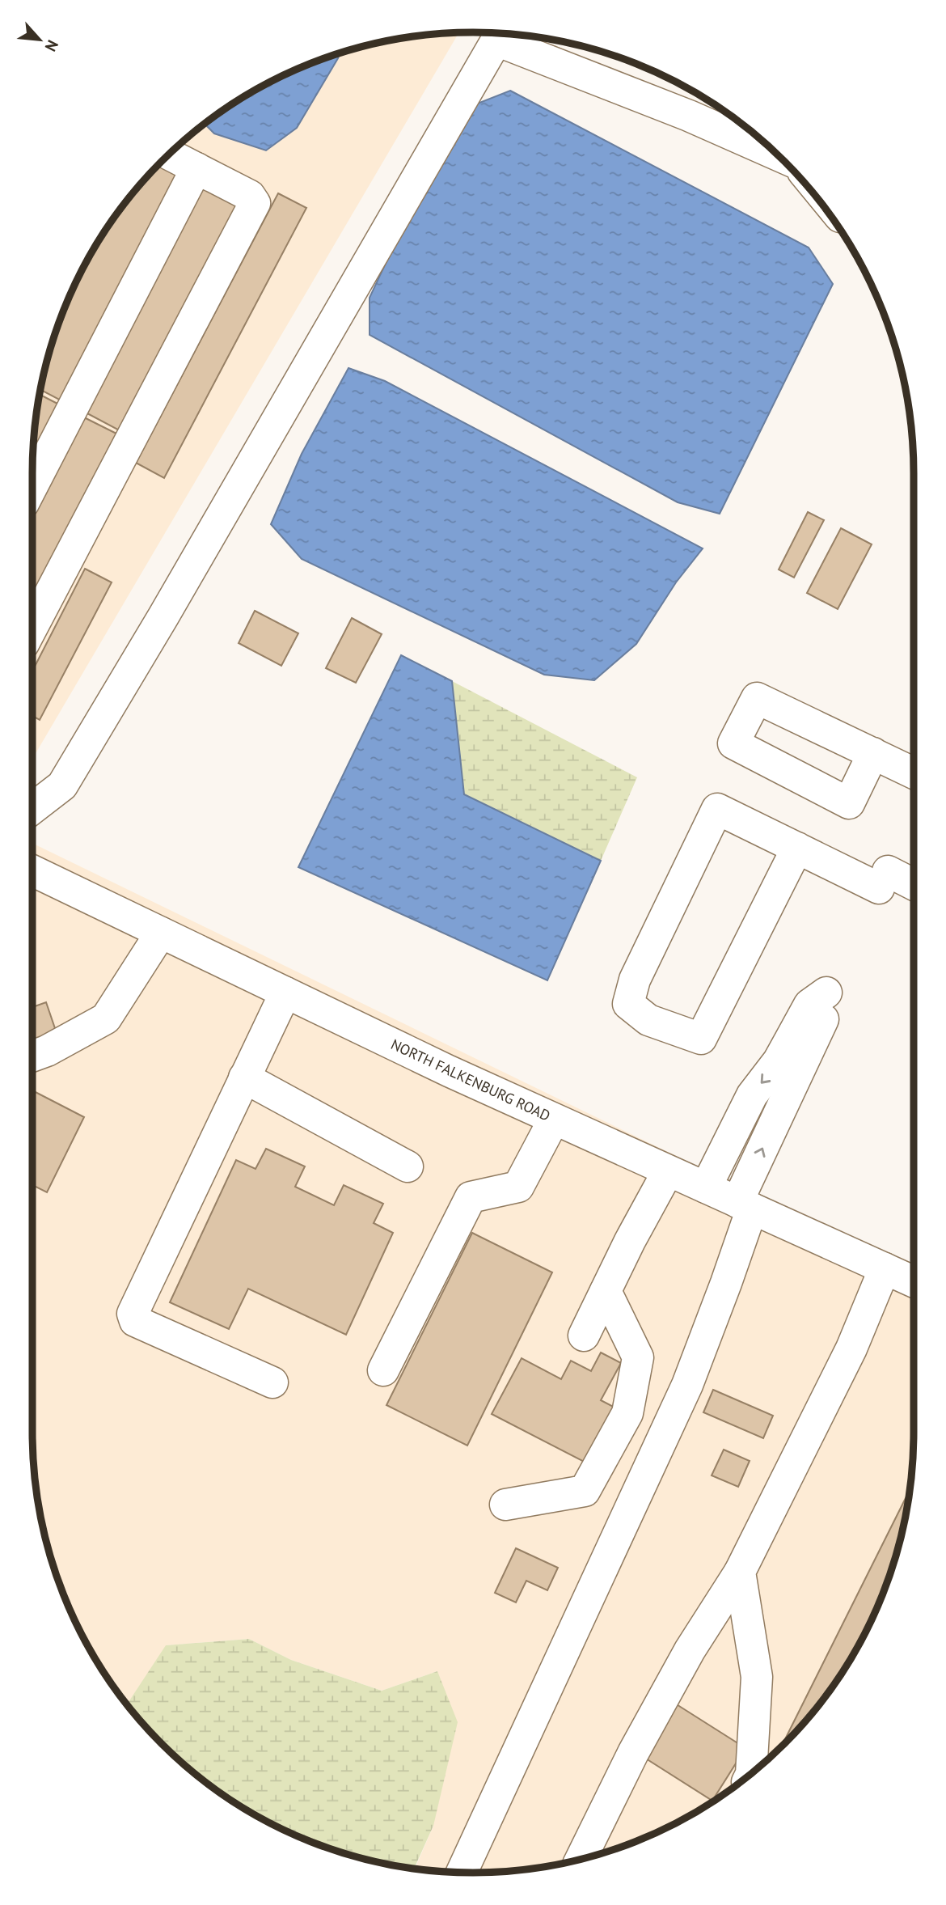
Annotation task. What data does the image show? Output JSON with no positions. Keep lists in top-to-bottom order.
{
  "streets": {
    "street": ["NORTH FALKENBURG ROAD"]
  },
  "north": "bottom right"
}
